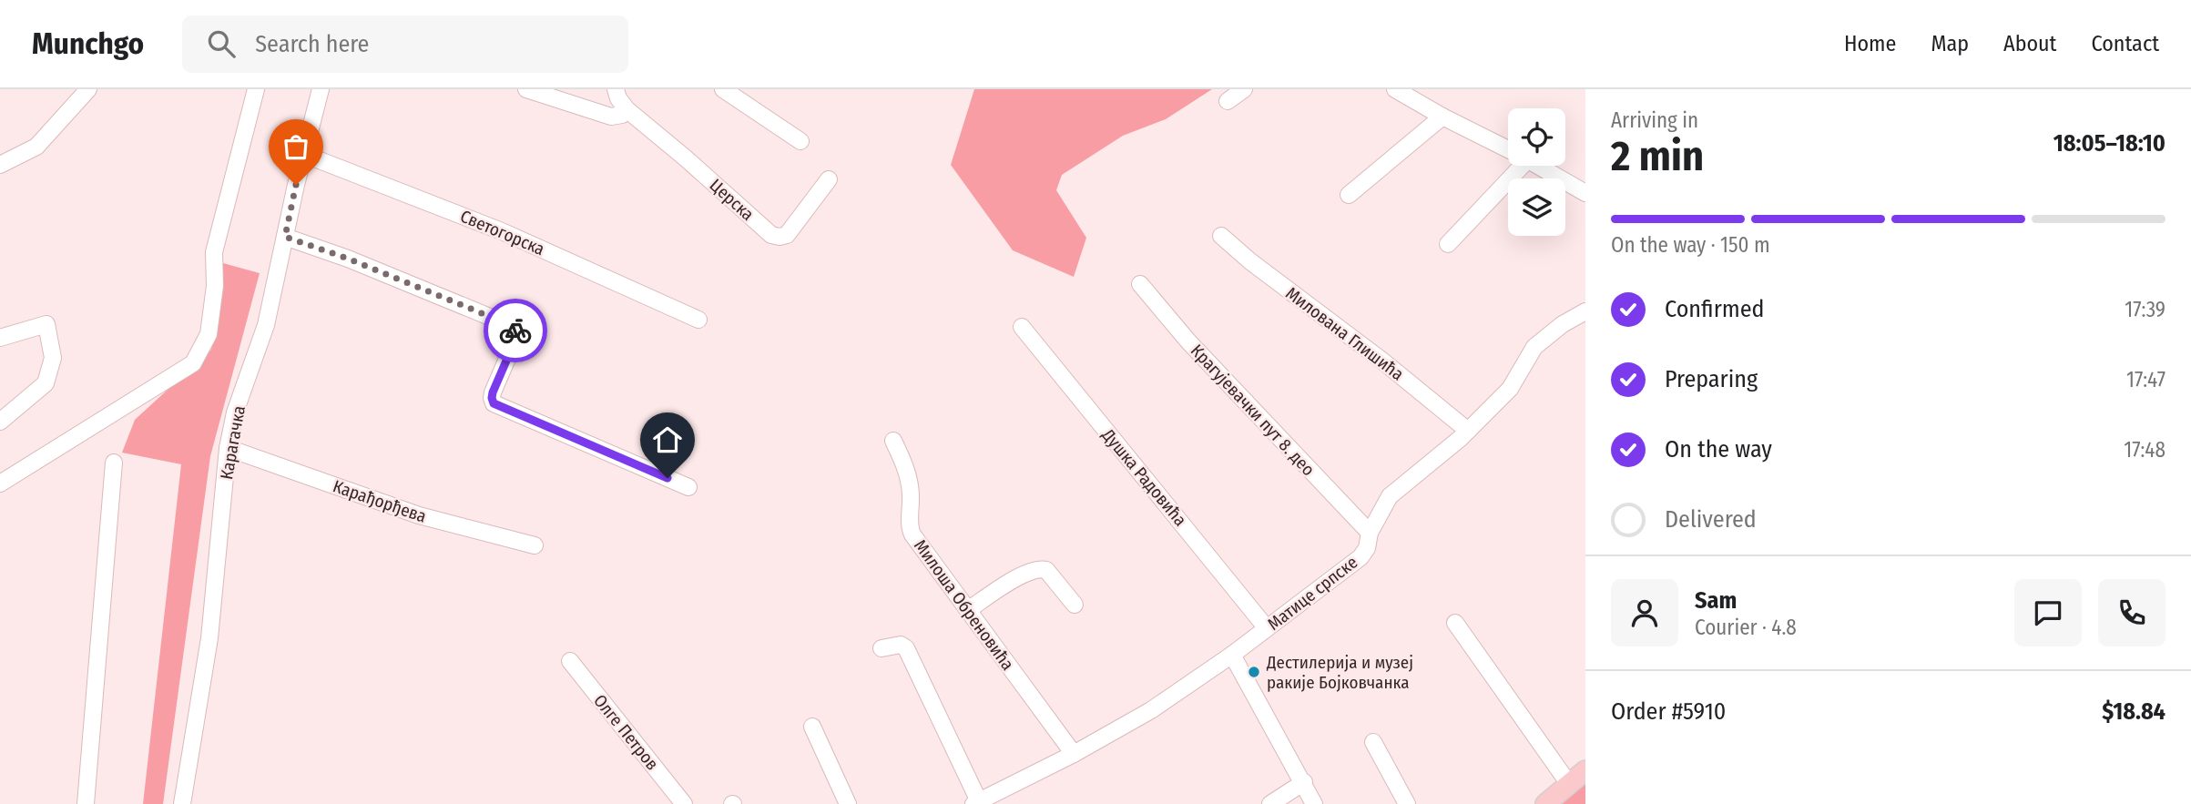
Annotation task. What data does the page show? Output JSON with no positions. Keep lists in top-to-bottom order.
{
  "streets": {
    "street": [
      "Церска",
      "Светогорска",
      "Милована Глишића",
      "Крагујевачки пут 8. део",
      "Карагачка",
      "Душка Радовића",
      "Карађорђева",
      "Матице српске",
      "Милоша Обреновића",
      "Олге Петров"
    ]
  },
  "crossings": [
    ["Светогорска", "Карагачка"],
    ["Милована Глишића", "Матице српске"],
    ["Крагујевачки пут 8. део", "Матице српске"],
    ["Карагачка", "Карађорђева"],
    ["Душка Радовића", "Матице српске"],
    ["Матице српске", "Милоша Обреновића"]
  ],
  "places": ["Дестилерија и музеј ракије Бојковчанка"],
  "page": {
    "header": "Munchgo",
    "search": "Search here",
    "nav": [
      "Home",
      "Map",
      "About",
      "Contact"
    ],
    "heading": ["2 min", "Arriving in", "18:05–18:10"],
    "panel": [
      "Sam",
      "Courier · 4.8",
      "Order #5910",
      "$18.84"
    ],
    "bar": "On the way · 150 m",
    "list": [
      ["Confirmed", "17:39"],
      ["Preparing", "17:47"],
      ["On the way", "17:48"],
      "Delivered"
    ]
  }
}
